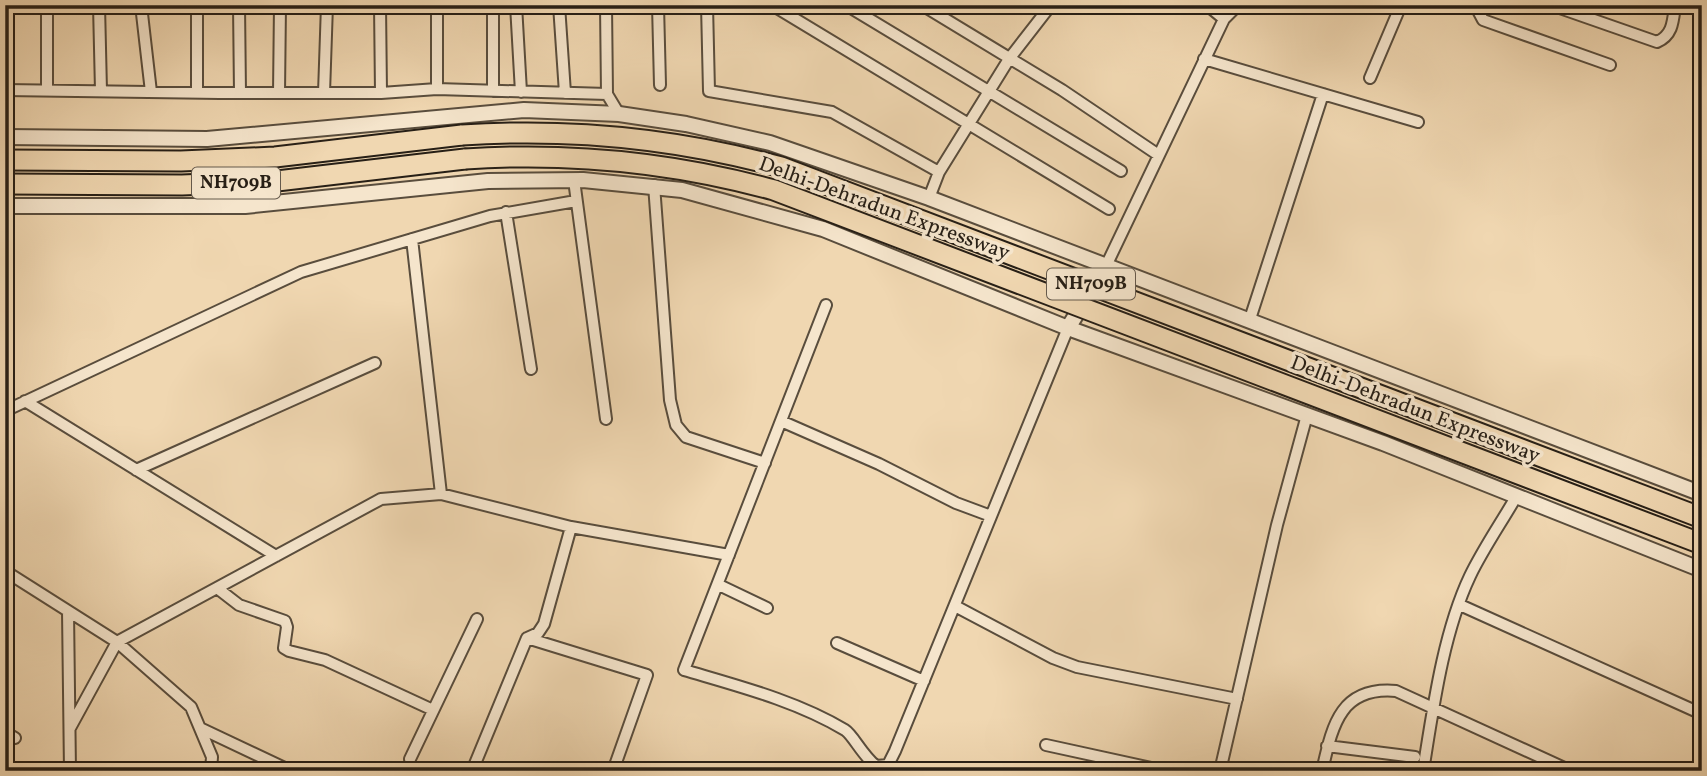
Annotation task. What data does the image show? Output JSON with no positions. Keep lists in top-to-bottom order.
{
  "streets": {
    "highway": ["NH709B", "Delhi-Dehradun Expressway"]
  }
}
